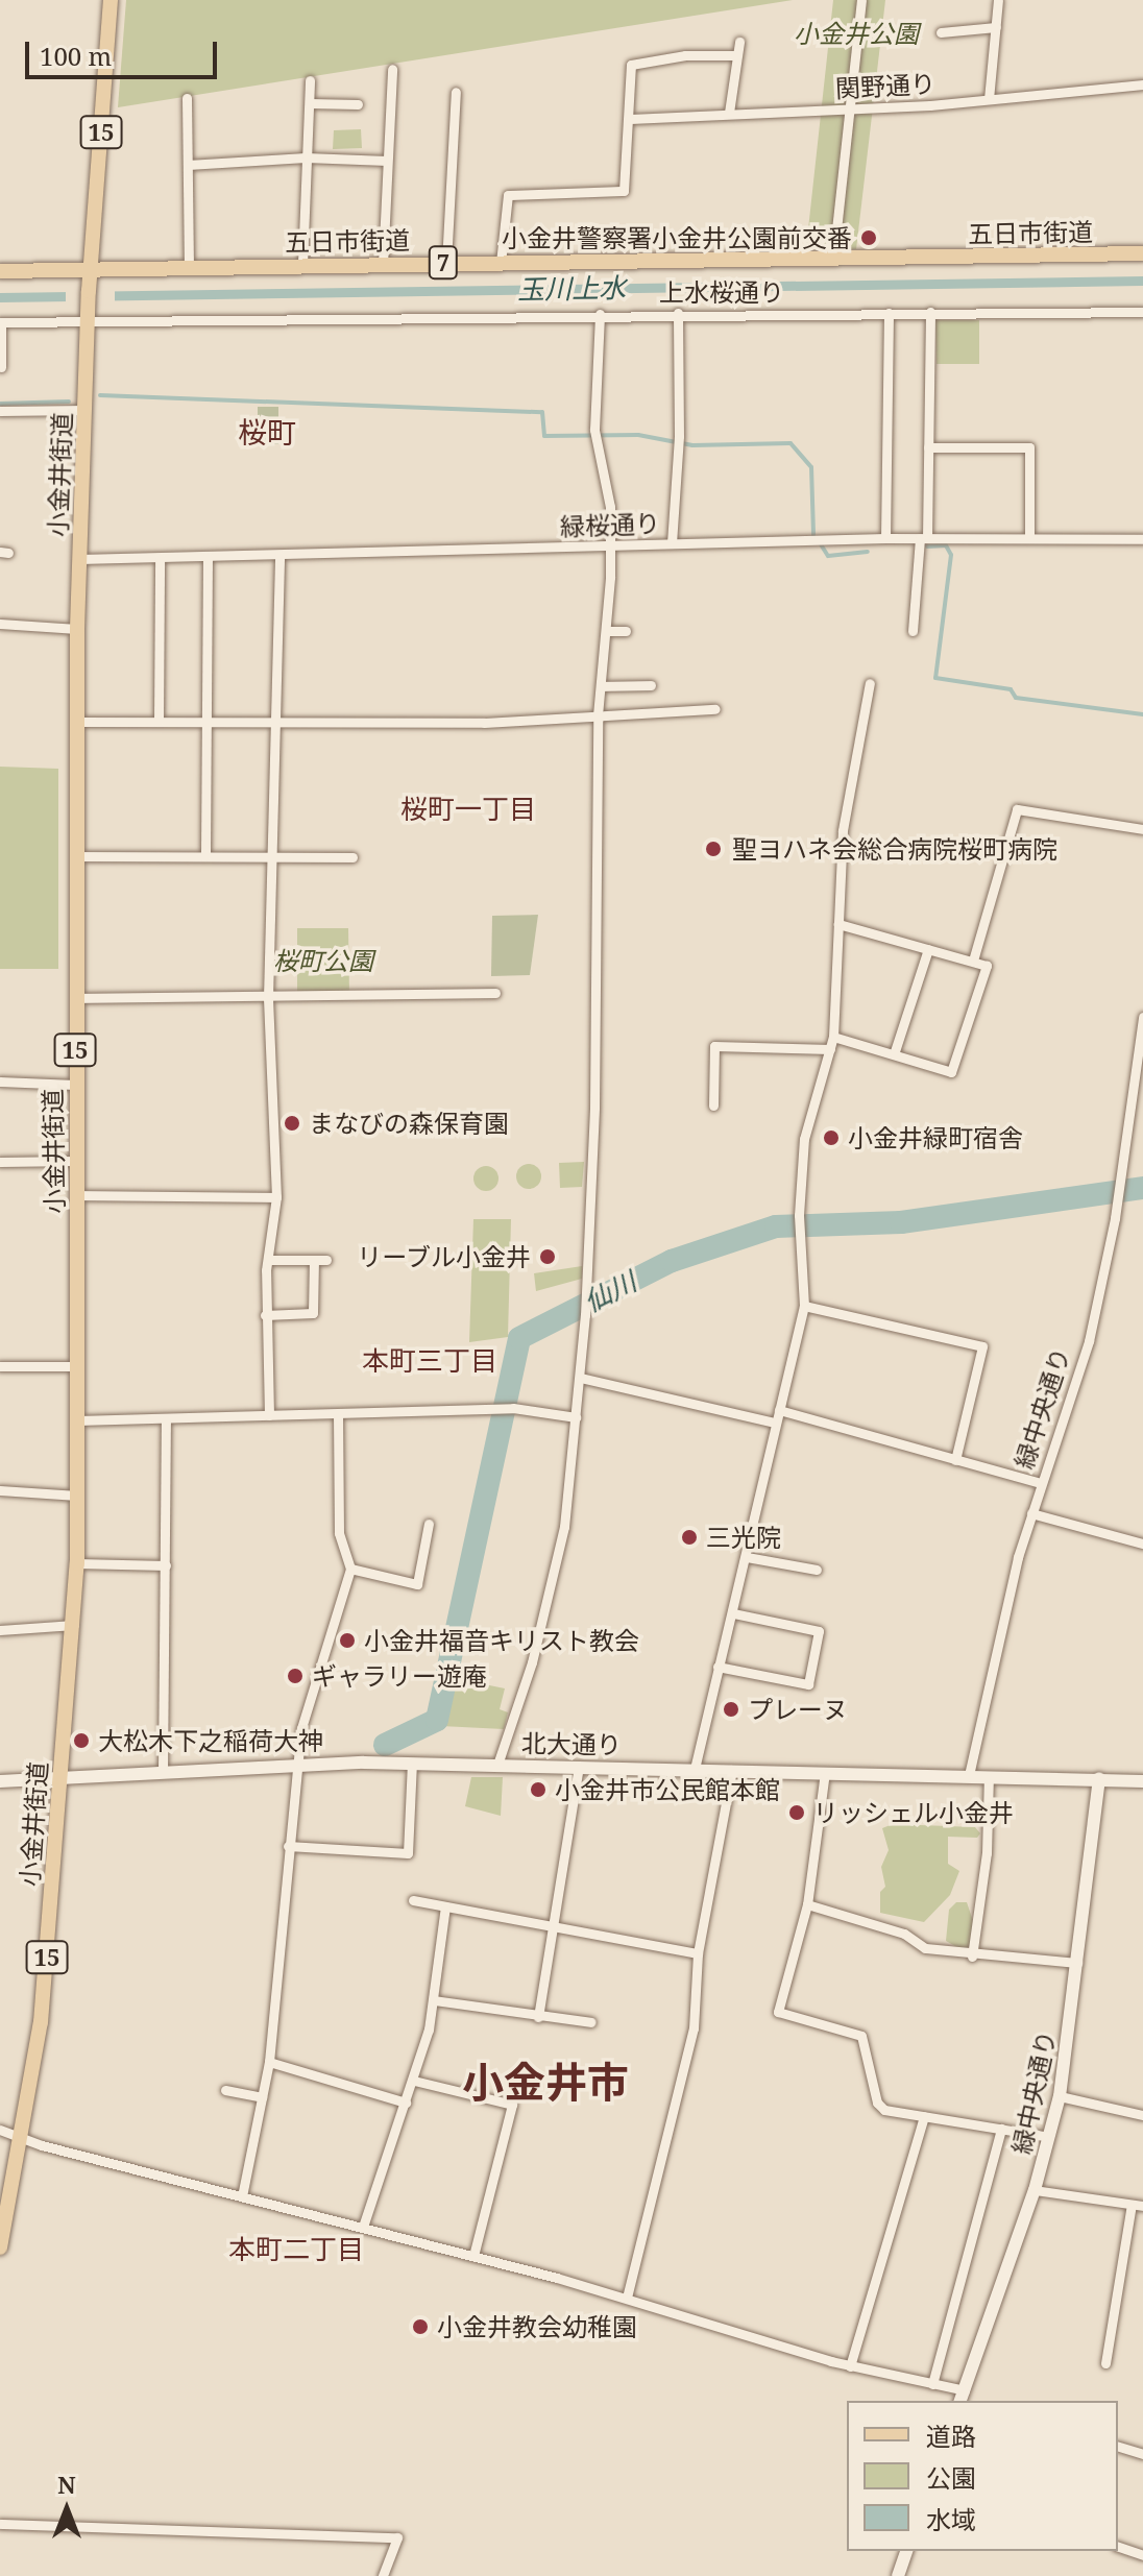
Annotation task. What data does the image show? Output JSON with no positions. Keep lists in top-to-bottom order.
{
  "streets": {
    "main road": [
      "15",
      "五日市街道",
      "7",
      "小金井街道"
    ],
    "street": [
      "関野通り",
      "上水桜通り",
      "緑桜通り",
      "緑中央通り",
      "北大通り"
    ]
  },
  "crossings": [
    ["五日市街道", "小金井街道"],
    ["上水桜通り", "小金井街道"],
    ["小金井街道", "緑桜通り"],
    ["小金井街道", "北大通り"],
    ["緑中央通り", "北大通り"]
  ],
  "districts": [
    "桜町",
    "桜町一丁目",
    "本町三丁目",
    "小金井市",
    "本町二丁目"
  ],
  "water": ["玉川上水", "仙川"],
  "parks": ["小金井公園", "桜町公園"],
  "places": [
    "小金井警察署小金井公園前交番",
    "聖ヨハネ会総合病院桜町病院",
    "まなびの森保育園",
    "小金井緑町宿舎",
    "リーブル小金井",
    "三光院",
    "小金井福音キリスト教会",
    "ギャラリー遊庵",
    "プレーヌ",
    "大松木下之稲荷大神",
    "小金井市公民館本館",
    "リッシェル小金井",
    "小金井教会幼稚園"
  ],
  "legend": ["道路", "公園", "水域"],
  "scale_bar": "100 m",
  "north": "top"
}
